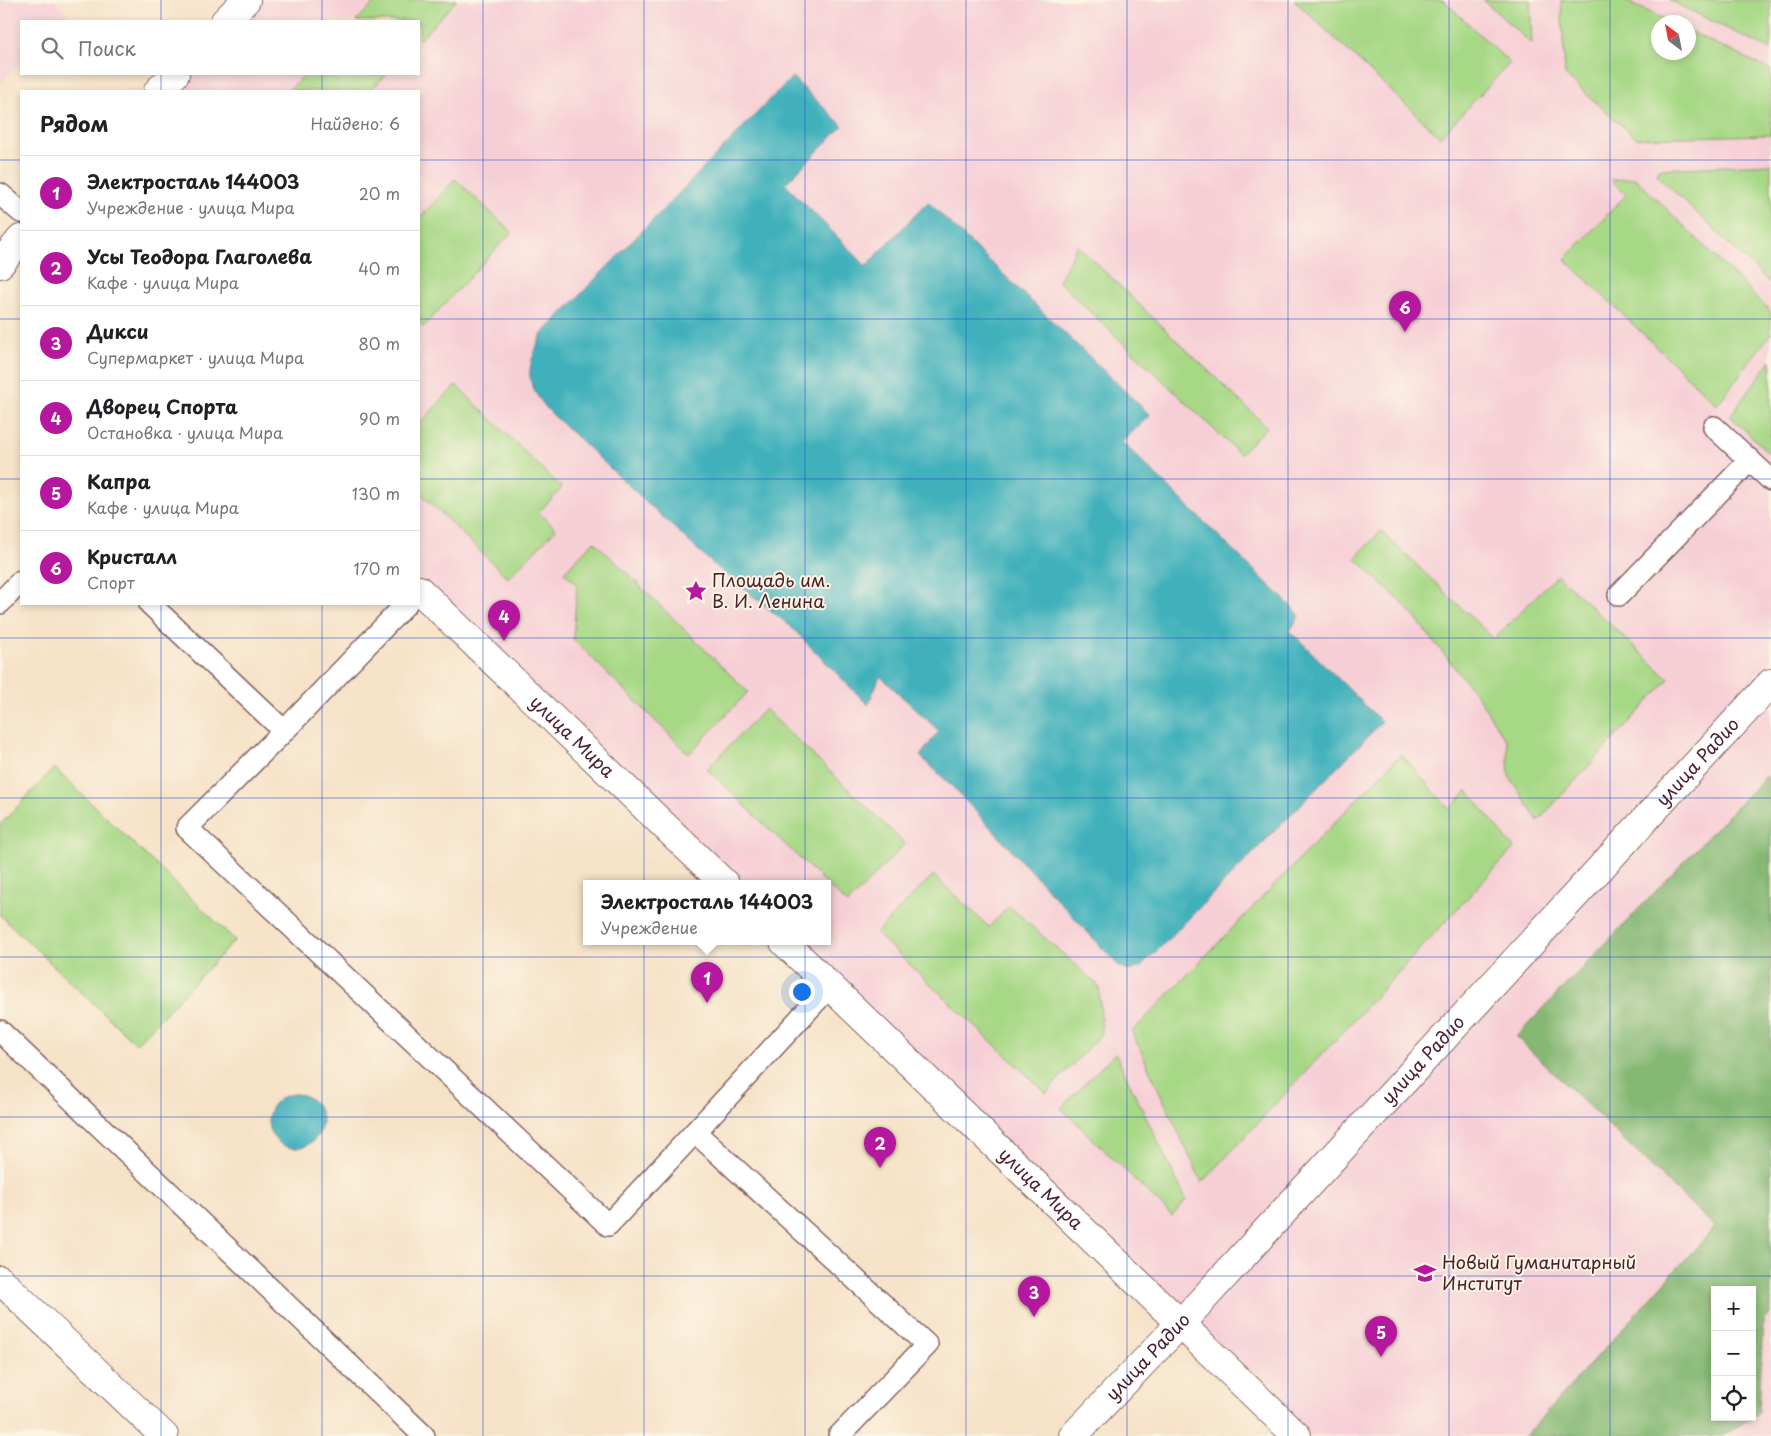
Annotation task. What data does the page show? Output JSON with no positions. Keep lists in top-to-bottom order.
{
  "streets": {
    "main road": ["улица Мира", "улица Радио"]
  },
  "crossings": [
    ["улица Мира", "улица Радио"]
  ],
  "places": {
    "place": ["Площадь им. В. И. Ленина"],
    "school or university": ["Новый Гуманитарный Институт"]
  },
  "north": "top left",
  "page": {
    "search": "Поиск",
    "heading": ["Рядом", "Найдено: 6"],
    "list": [
      {
        "mark": "1",
        "name": "Электросталь 144003",
        "note": "Учреждение · улица Мира",
        "value": "20 m"
      },
      {
        "mark": "2",
        "name": "Усы Теодора Глаголева",
        "note": "Кафе · улица Мира",
        "value": "40 m"
      },
      {
        "mark": "3",
        "name": "Дикси",
        "note": "Супермаркет · улица Мира",
        "value": "80 m"
      },
      {
        "mark": "4",
        "name": "Дворец Спорта",
        "note": "Остановка · улица Мира",
        "value": "90 m"
      },
      {
        "mark": "5",
        "name": "Капра",
        "note": "Кафе · улица Мира",
        "value": "130 m"
      },
      {
        "mark": "6",
        "name": "Кристалл",
        "note": "Спорт",
        "value": "170 m"
      }
    ],
    "pins": [
      "6",
      "4",
      "1",
      "2",
      "3",
      "5"
    ],
    "popup": ["Электросталь 144003", "Учреждение"],
    "map_buttons": ["+", "−"]
  }
}
